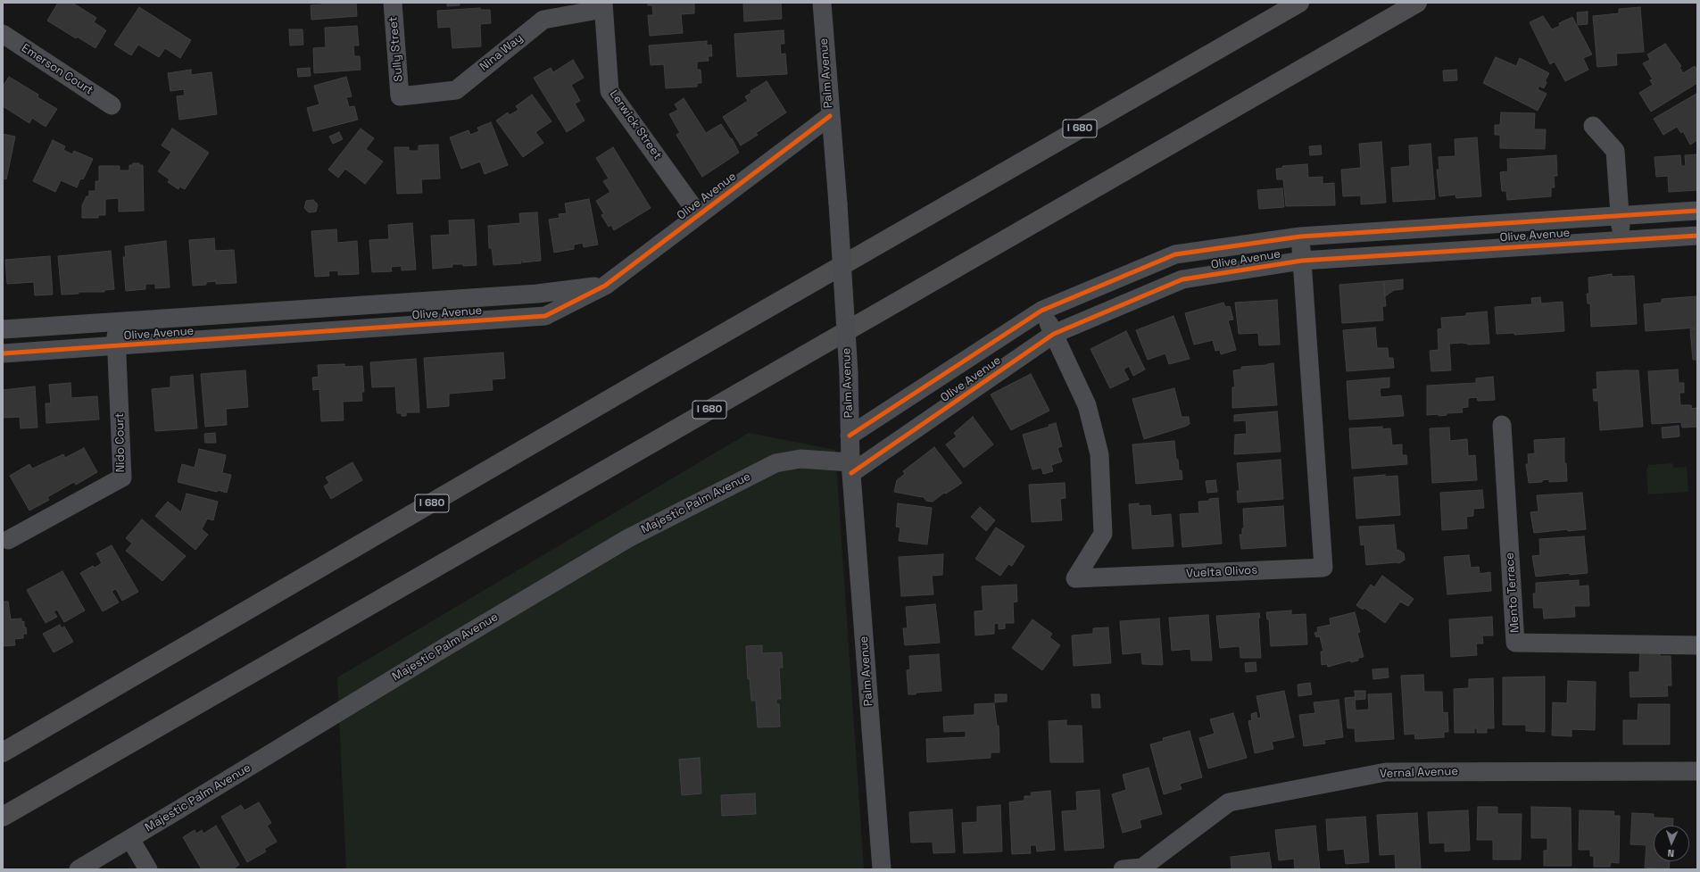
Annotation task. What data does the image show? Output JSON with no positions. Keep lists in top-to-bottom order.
{
  "streets": {
    "highway": ["I 680"],
    "street": [
      "Sully Street",
      "Nina Way",
      "Emerson Court",
      "Palm Avenue",
      "Lerwick Street",
      "Olive Avenue",
      "Nido Court",
      "Majestic Palm Avenue",
      "Vuelta Olivos",
      "Mento Terrace",
      "Vernal Avenue"
    ]
  },
  "crossings": [
    ["Sully Street", "Nina Way"],
    ["Nina Way", "Lerwick Street"],
    ["Palm Avenue", "Olive Avenue"],
    ["Palm Avenue", "Majestic Palm Avenue"],
    ["Lerwick Street", "Olive Avenue"],
    ["Olive Avenue", "Nido Court"],
    ["Olive Avenue", "Majestic Palm Avenue"],
    ["Olive Avenue", "Vuelta Olivos"]
  ],
  "north": "bottom"
}
